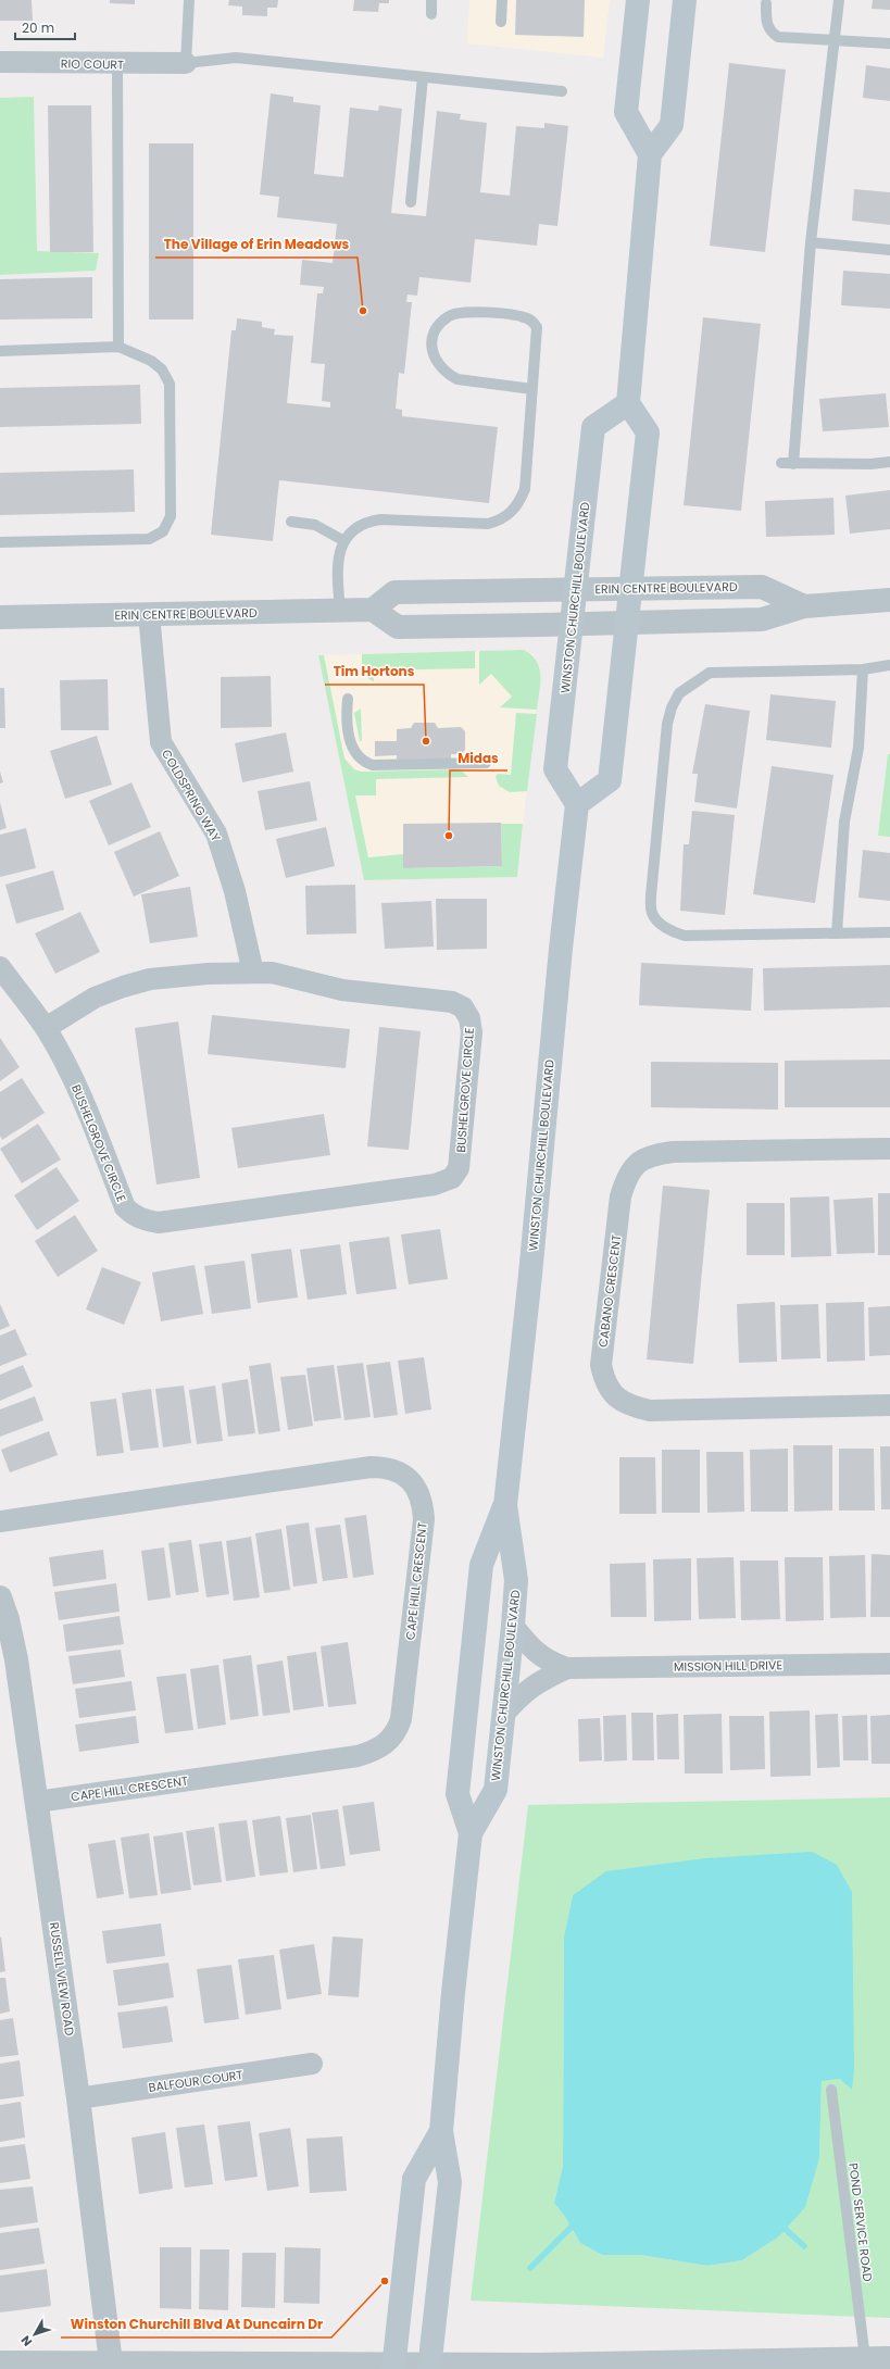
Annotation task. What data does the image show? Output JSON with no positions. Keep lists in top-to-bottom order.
{
  "streets": {
    "main road": ["WINSTON CHURCHILL BOULEVARD"],
    "street": [
      "RIO COURT",
      "ERIN CENTRE BOULEVARD",
      "COLDSPRING WAY",
      "BUSHELGROVE CIRCLE",
      "CABANO CRESCENT",
      "CAPE HILL CRESCENT",
      "MISSION HILL DRIVE",
      "RUSSELL VIEW ROAD",
      "BALFOUR COURT"
    ],
    "lane": ["POND SERVICE ROAD"]
  },
  "crossings": [
    ["ERIN CENTRE BOULEVARD", "WINSTON CHURCHILL BOULEVARD"],
    ["ERIN CENTRE BOULEVARD", "COLDSPRING WAY"],
    ["WINSTON CHURCHILL BOULEVARD", "MISSION HILL DRIVE"],
    ["COLDSPRING WAY", "BUSHELGROVE CIRCLE"],
    ["CAPE HILL CRESCENT", "RUSSELL VIEW ROAD"],
    ["RUSSELL VIEW ROAD", "BALFOUR COURT"]
  ],
  "places": [
    "The Village of Erin Meadows",
    "Tim Hortons",
    "Midas",
    "Winston Churchill Blvd At Duncairn Dr"
  ],
  "scale_bar": "20 m",
  "north": "bottom left"
}
